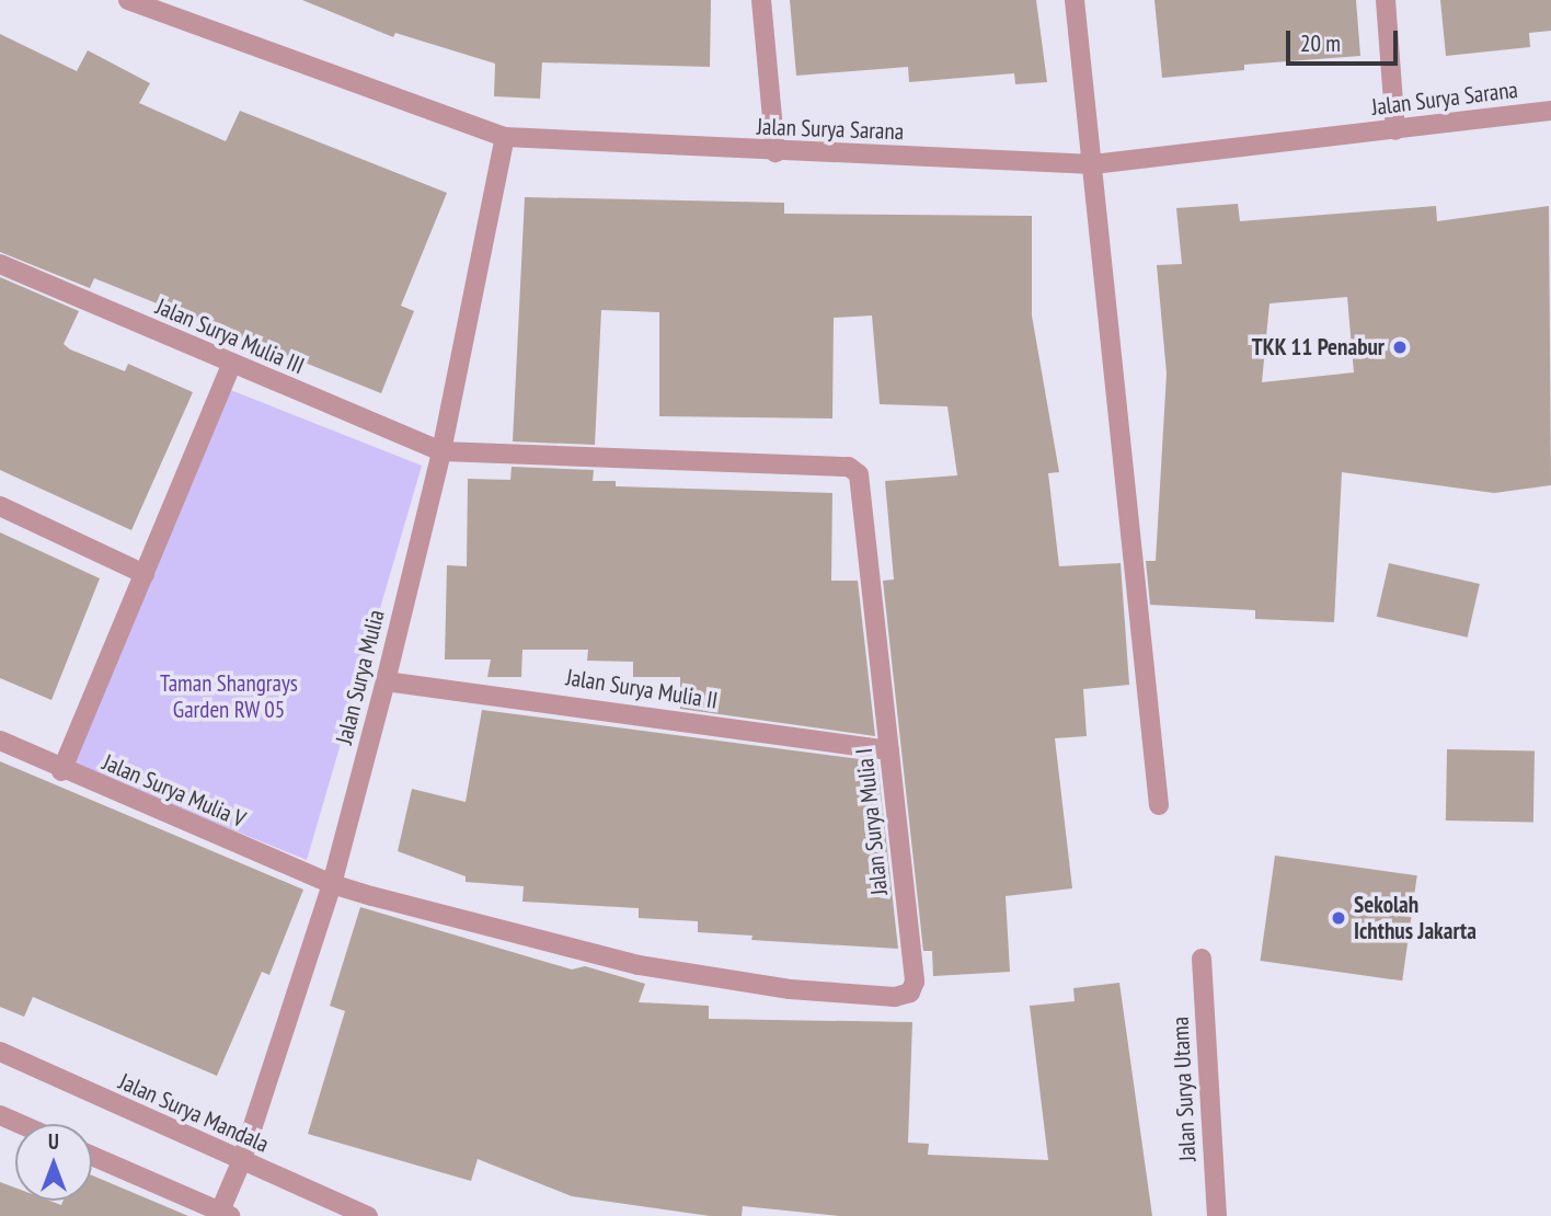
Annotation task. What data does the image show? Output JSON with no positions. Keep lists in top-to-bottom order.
{
  "streets": {
    "street": [
      "Jalan Surya Sarana",
      "Jalan Surya Mulia III",
      "Jalan Surya Mulia",
      "Jalan Surya Mulia II",
      "Jalan Surya Mulia V",
      "Jalan Surya Mulia I",
      "Jalan Surya Utama",
      "Jalan Surya Mandala"
    ]
  },
  "crossings": [
    ["Jalan Surya Sarana", "Jalan Surya Mulia"],
    ["Jalan Surya Mulia III", "Jalan Surya Mulia"],
    ["Jalan Surya Mulia III", "Jalan Surya Mulia I"],
    ["Jalan Surya Mulia", "Jalan Surya Mulia II"],
    ["Jalan Surya Mulia", "Jalan Surya Mulia V"],
    ["Jalan Surya Mulia", "Jalan Surya Mulia I"],
    ["Jalan Surya Mulia", "Jalan Surya Mandala"],
    ["Jalan Surya Mulia II", "Jalan Surya Mulia I"],
    ["Jalan Surya Mulia V", "Jalan Surya Mulia I"]
  ],
  "parks": ["Taman Shangrays Garden RW 05"],
  "places": ["TKK 11 Penabur", "Sekolah Ichthus Jakarta"],
  "scale_bar": "20 m",
  "north": "top"
}
